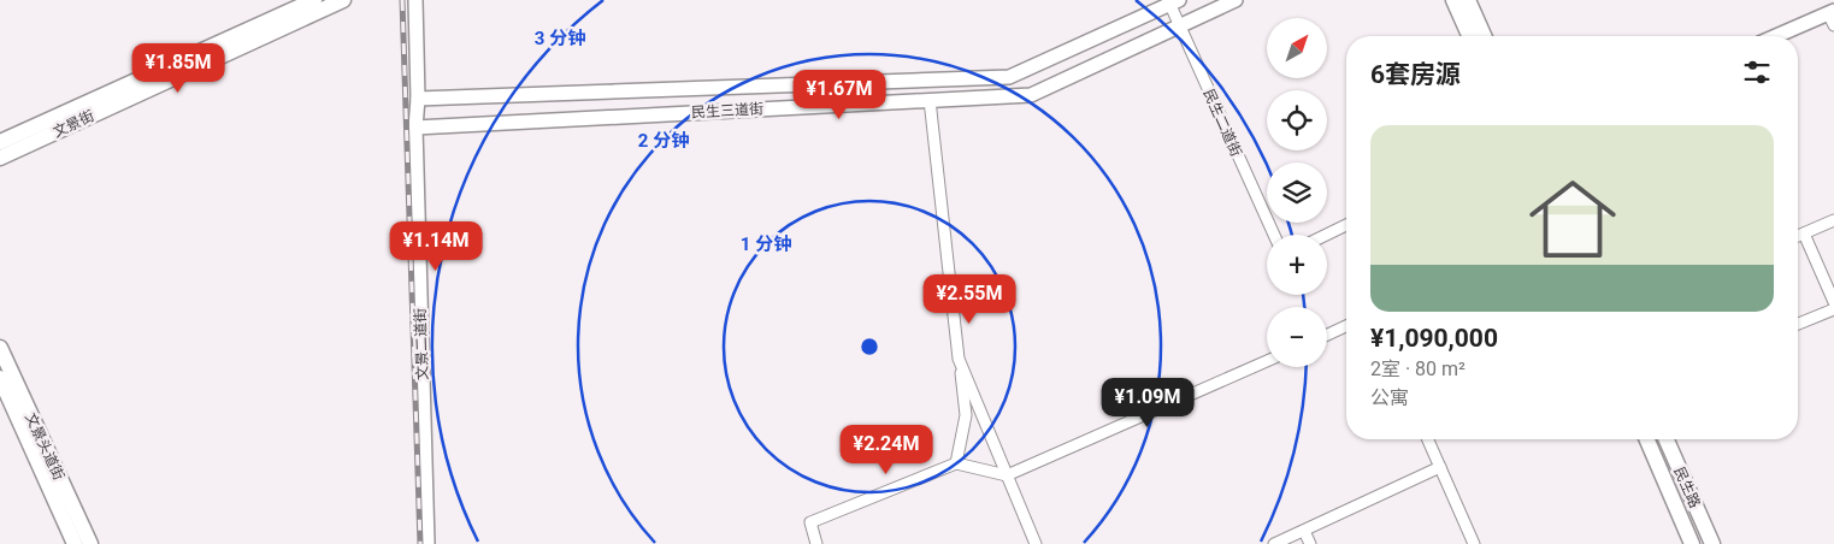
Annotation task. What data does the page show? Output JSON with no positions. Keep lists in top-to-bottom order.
{
  "streets": {
    "main road": ["文景街", "文景头道街", "民生路"],
    "street": ["民生三道街", "民生二道街", "文景二道街"]
  },
  "crossings": [
    ["民生三道街", "民生二道街"],
    ["民生三道街", "文景二道街"]
  ],
  "north": "top right",
  "page": {
    "map_buttons": ["+", "−"],
    "heading": "6套房源",
    "price": [
      "¥1.85M",
      "¥1.67M",
      "¥1.14M",
      "¥2.55M",
      "¥1.09M",
      "¥2.24M"
    ],
    "list": [
      {
        "name": "¥1,090,000",
        "note": "2室 · 80 m² · 公寓"
      }
    ]
  },
  "rings": ["3 分钟", "2 分钟", "1 分钟"]
}
